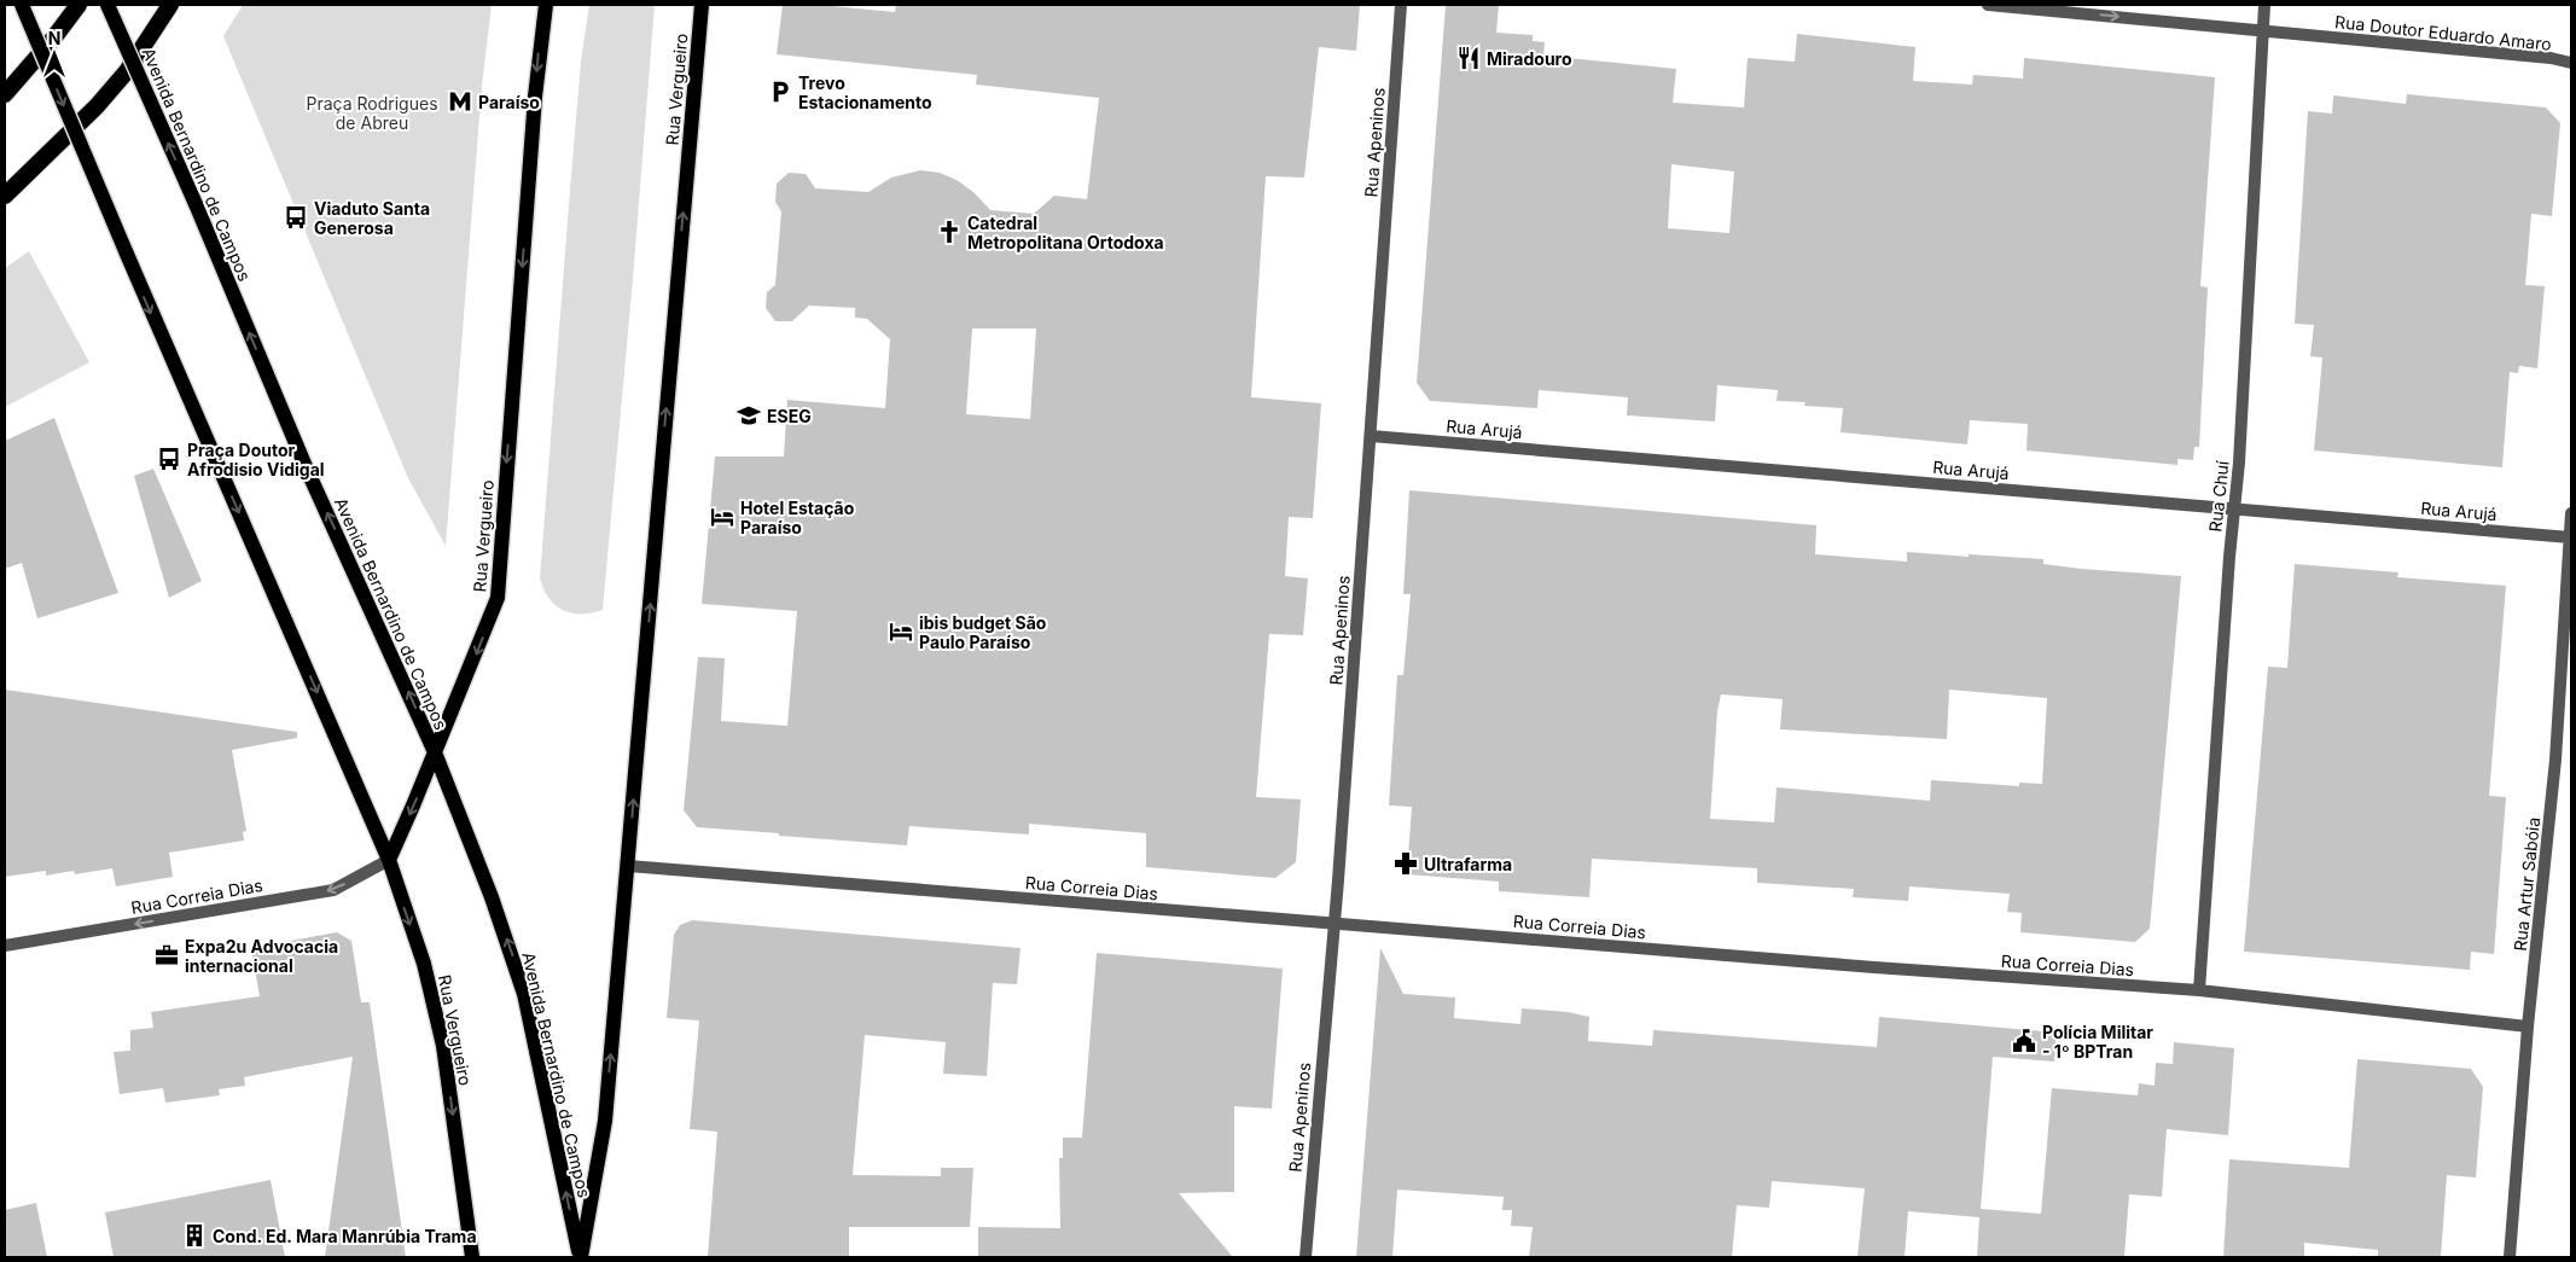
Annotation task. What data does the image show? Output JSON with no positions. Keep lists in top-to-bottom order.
{
  "streets": {
    "main road": ["Rua Vergueiro", "Avenida Bernardino de Campos"],
    "street": [
      "Rua Doutor Eduardo Amaro",
      "Rua Apeninos",
      "Rua Arujá",
      "Rua Chuí",
      "Rua Artur Sabóia",
      "Rua Correia Dias"
    ]
  },
  "crossings": [
    ["Rua Doutor Eduardo Amaro", "Rua Chuí"],
    ["Rua Vergueiro", "Avenida Bernardino de Campos"],
    ["Rua Vergueiro", "Rua Correia Dias"],
    ["Rua Apeninos", "Rua Arujá"],
    ["Rua Apeninos", "Rua Correia Dias"],
    ["Rua Arujá", "Rua Chuí"],
    ["Rua Arujá", "Rua Artur Sabóia"],
    ["Rua Chuí", "Rua Correia Dias"],
    ["Rua Artur Sabóia", "Rua Correia Dias"]
  ],
  "one_way": ["Rua Doutor Eduardo Amaro"],
  "parks": ["Praça Rodrigues de Abreu"],
  "places": {
    "restaurant": ["Miradouro"],
    "parking": ["Trevo Estacionamento"],
    "metro station": ["Paraíso"],
    "bus stop": ["Viaduto Santa Generosa", "Praça Doutor Afrodisio Vidigal"],
    "church": ["Catedral Metropolitana Ortodoxa"],
    "school or university": ["ESEG"],
    "hotel": ["Hotel Estação Paraíso", "ibis budget São Paulo Paraíso"],
    "pharmacy": ["Ultrafarma"],
    "office": ["Expa2u Advocacia internacional"],
    "public building": ["Polícia Militar - 1º BPTran"],
    "building": ["Cond. Ed. Mara Manrúbia Trama"]
  },
  "north": "top"
}
